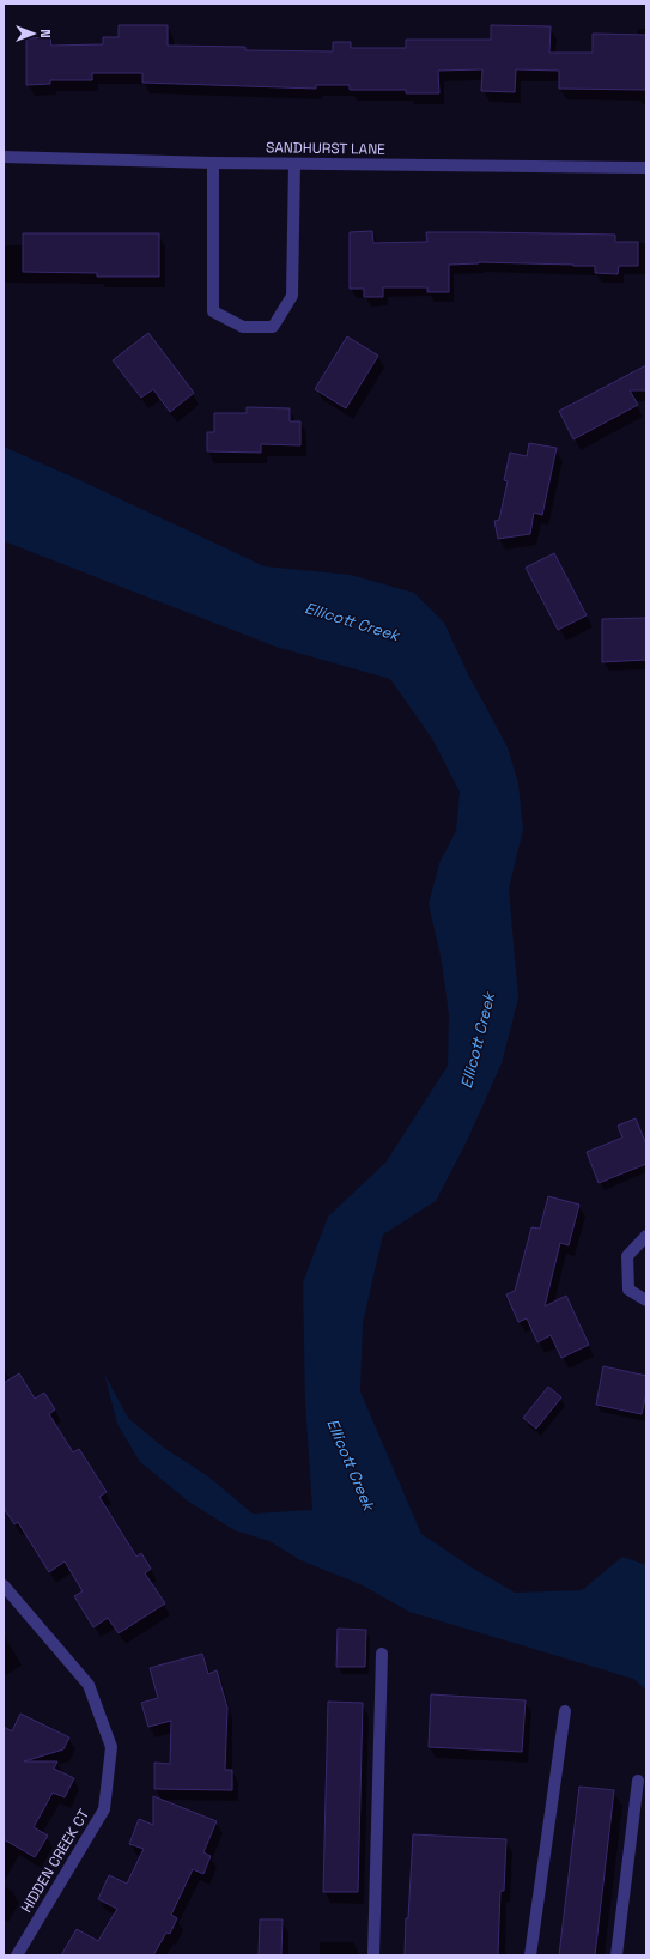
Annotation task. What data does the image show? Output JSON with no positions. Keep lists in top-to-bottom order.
{
  "streets": {
    "street": ["SANDHURST LANE", "HIDDEN CREEK CT"]
  },
  "water": ["Ellicott Creek"],
  "north": "right"
}
